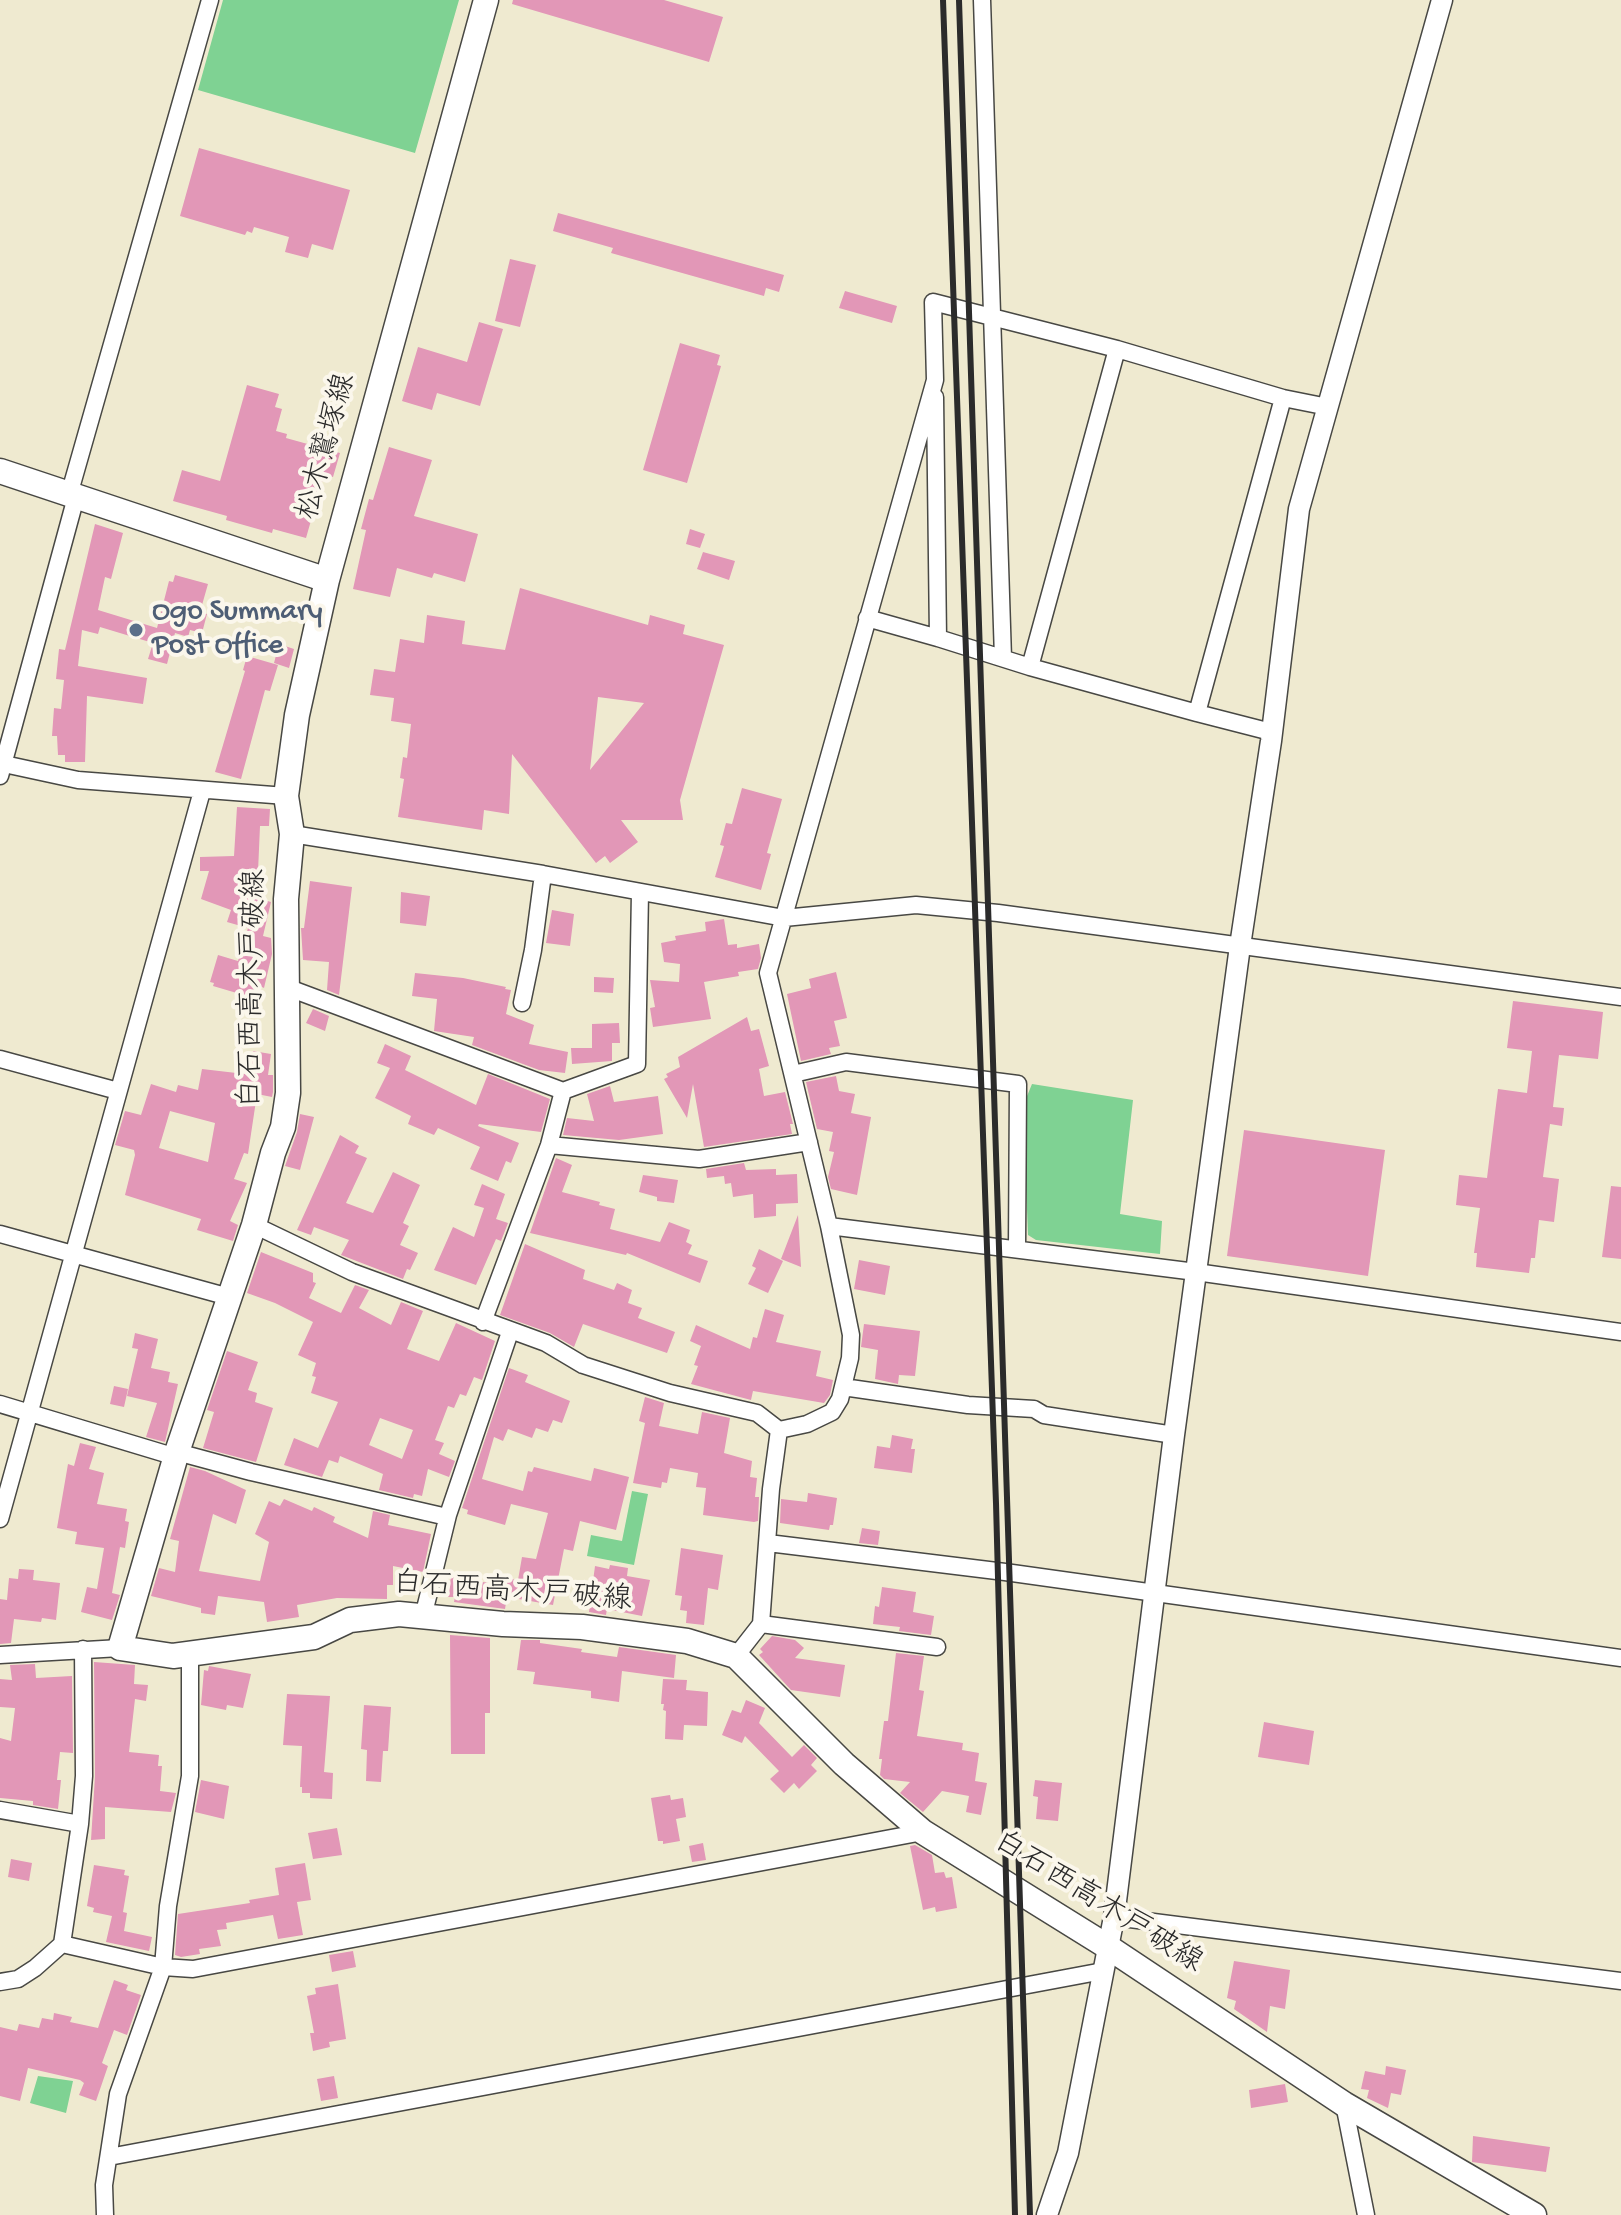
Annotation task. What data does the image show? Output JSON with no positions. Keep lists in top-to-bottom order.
{
  "streets": {
    "main road": ["松木鷲塚線", "白石西高木戸破線"]
  },
  "crossings": [
    ["松木鷲塚線", "白石西高木戸破線"]
  ],
  "places": ["Ogo Summary Post Office"]
}
